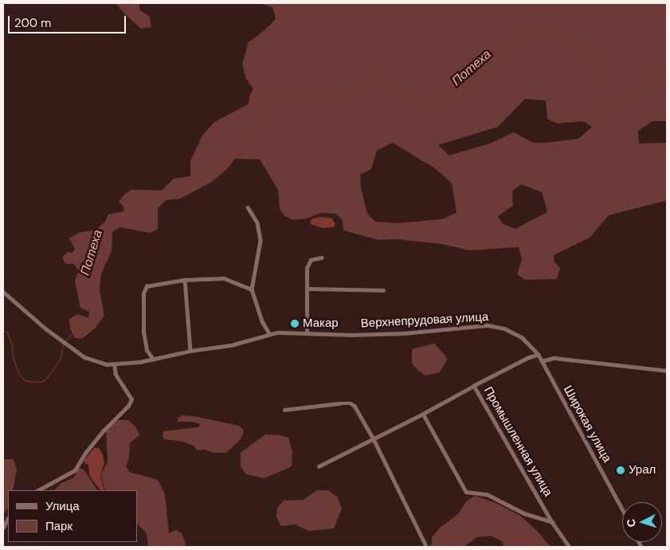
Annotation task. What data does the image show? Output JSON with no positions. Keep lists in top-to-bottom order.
{
  "streets": {
    "street": ["Верхнепрудовая улица", "Широкая улица", "Промышленная улица"]
  },
  "crossings": [
    ["Верхнепрудовая улица", "Широкая улица"],
    ["Верхнепрудовая улица", "Промышленная улица"],
    ["Широкая улица", "Промышленная улица"]
  ],
  "water": ["Потеха"],
  "places": ["Макар", "Урал"],
  "legend": ["Улица", "Парк"],
  "scale_bar": "200 m",
  "north": "left"
}
